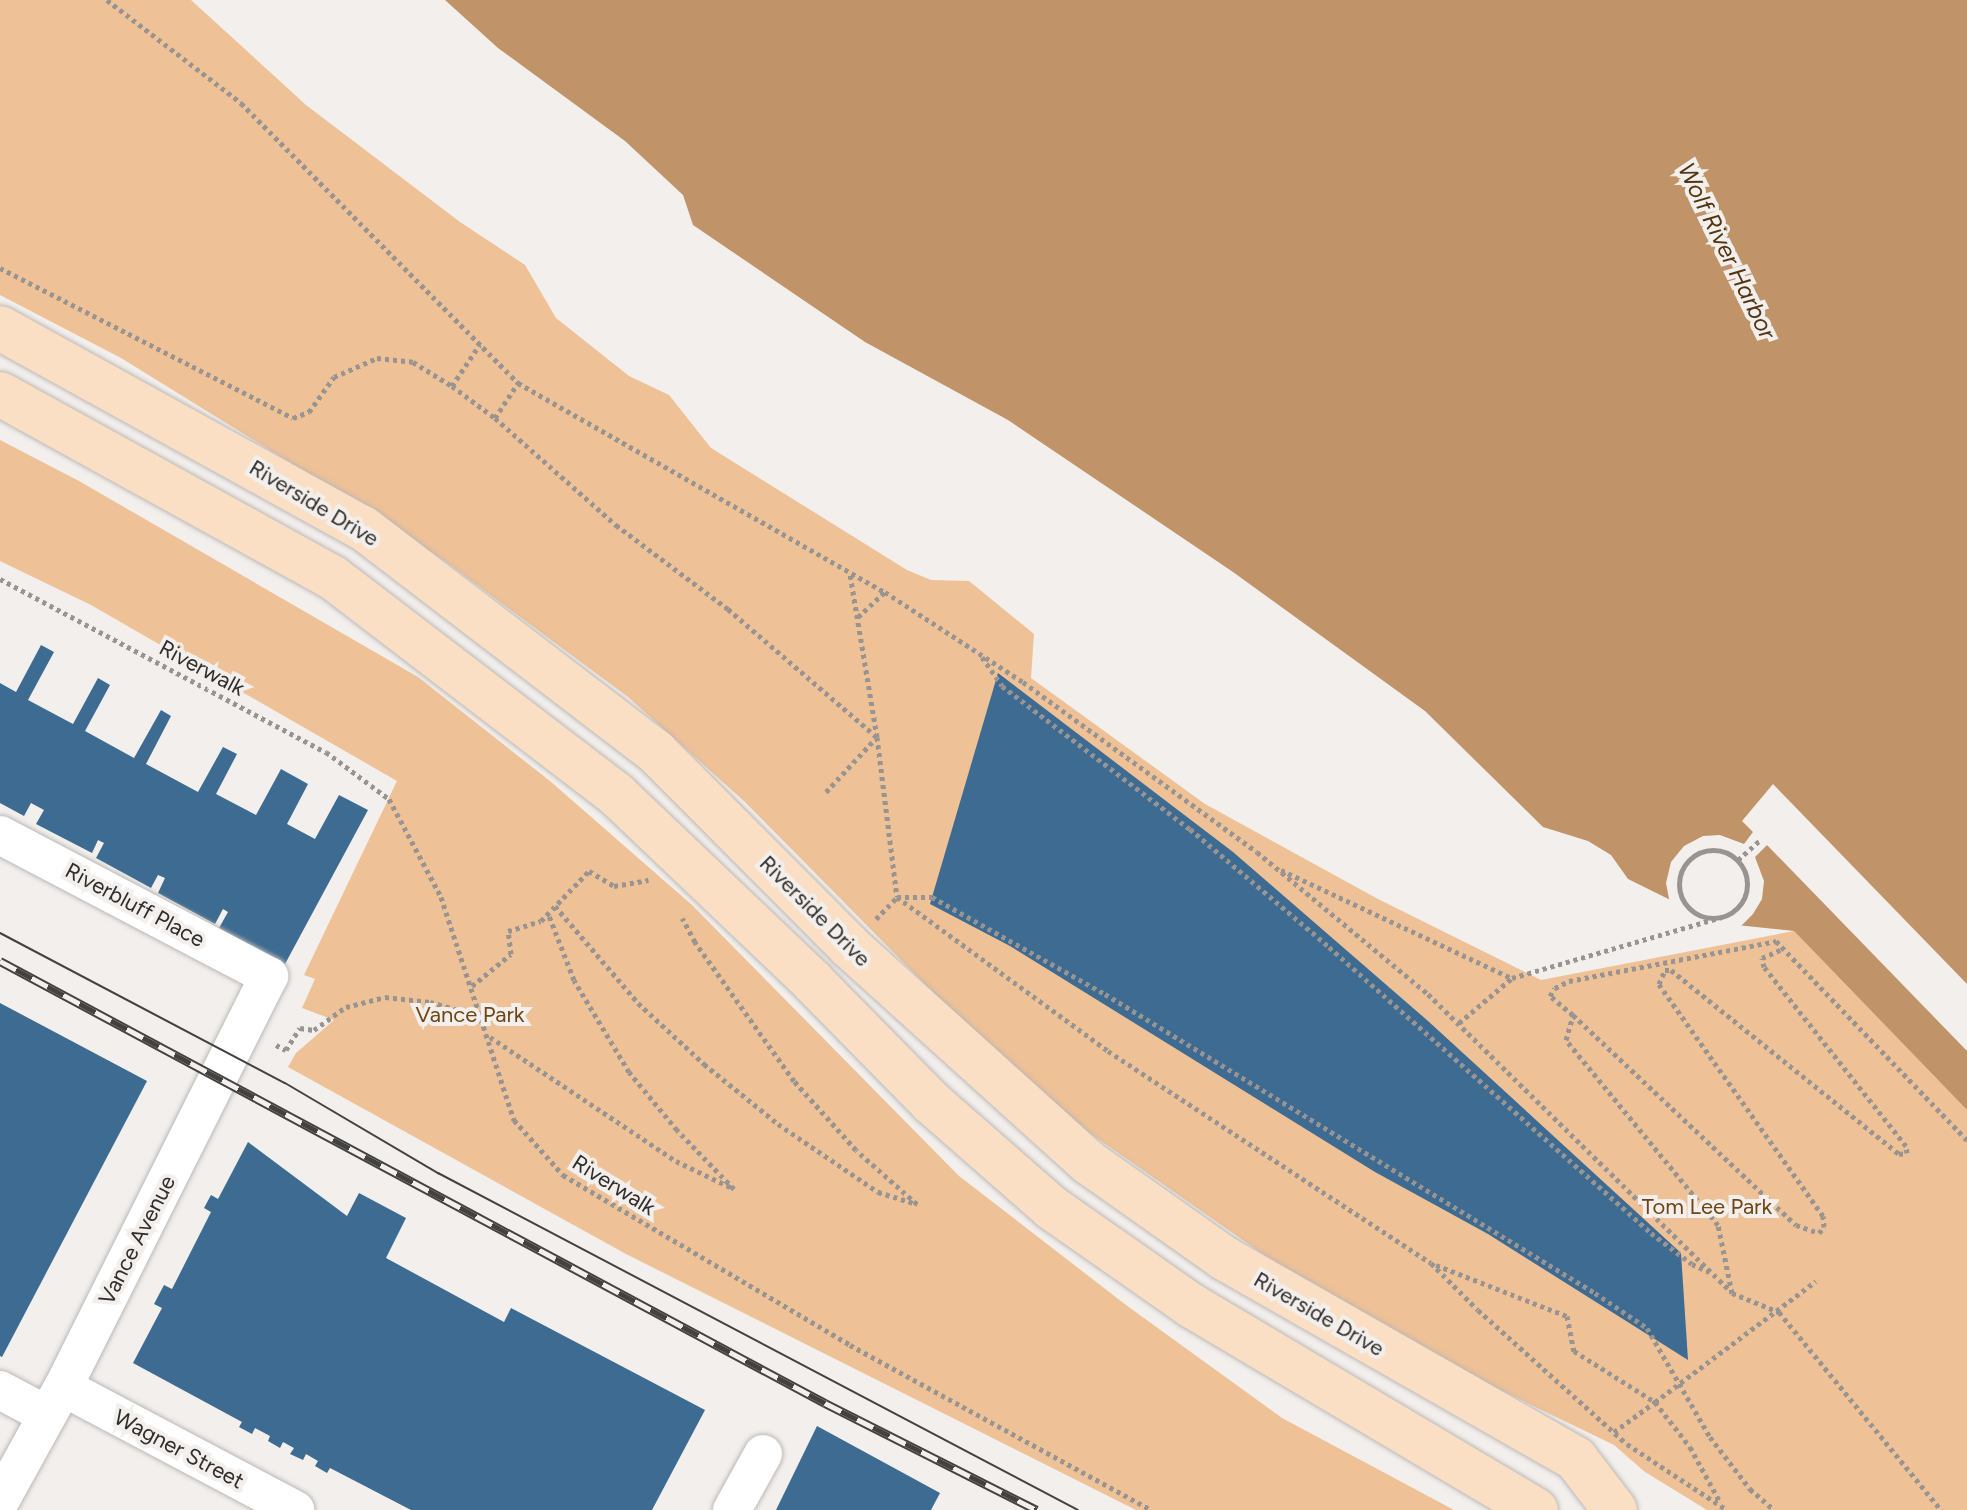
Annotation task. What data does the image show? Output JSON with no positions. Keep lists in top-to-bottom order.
{
  "streets": {
    "main road": ["Riverside Drive"],
    "street": ["Riverbluff Place", "Vance Avenue", "Wagner Street"],
    "path": ["Riverwalk"]
  },
  "crossings": [
    ["Riverbluff Place", "Vance Avenue"],
    ["Vance Avenue", "Wagner Street"]
  ],
  "water": ["Wolf River Harbor"],
  "parks": ["Vance Park", "Tom Lee Park"]
}
